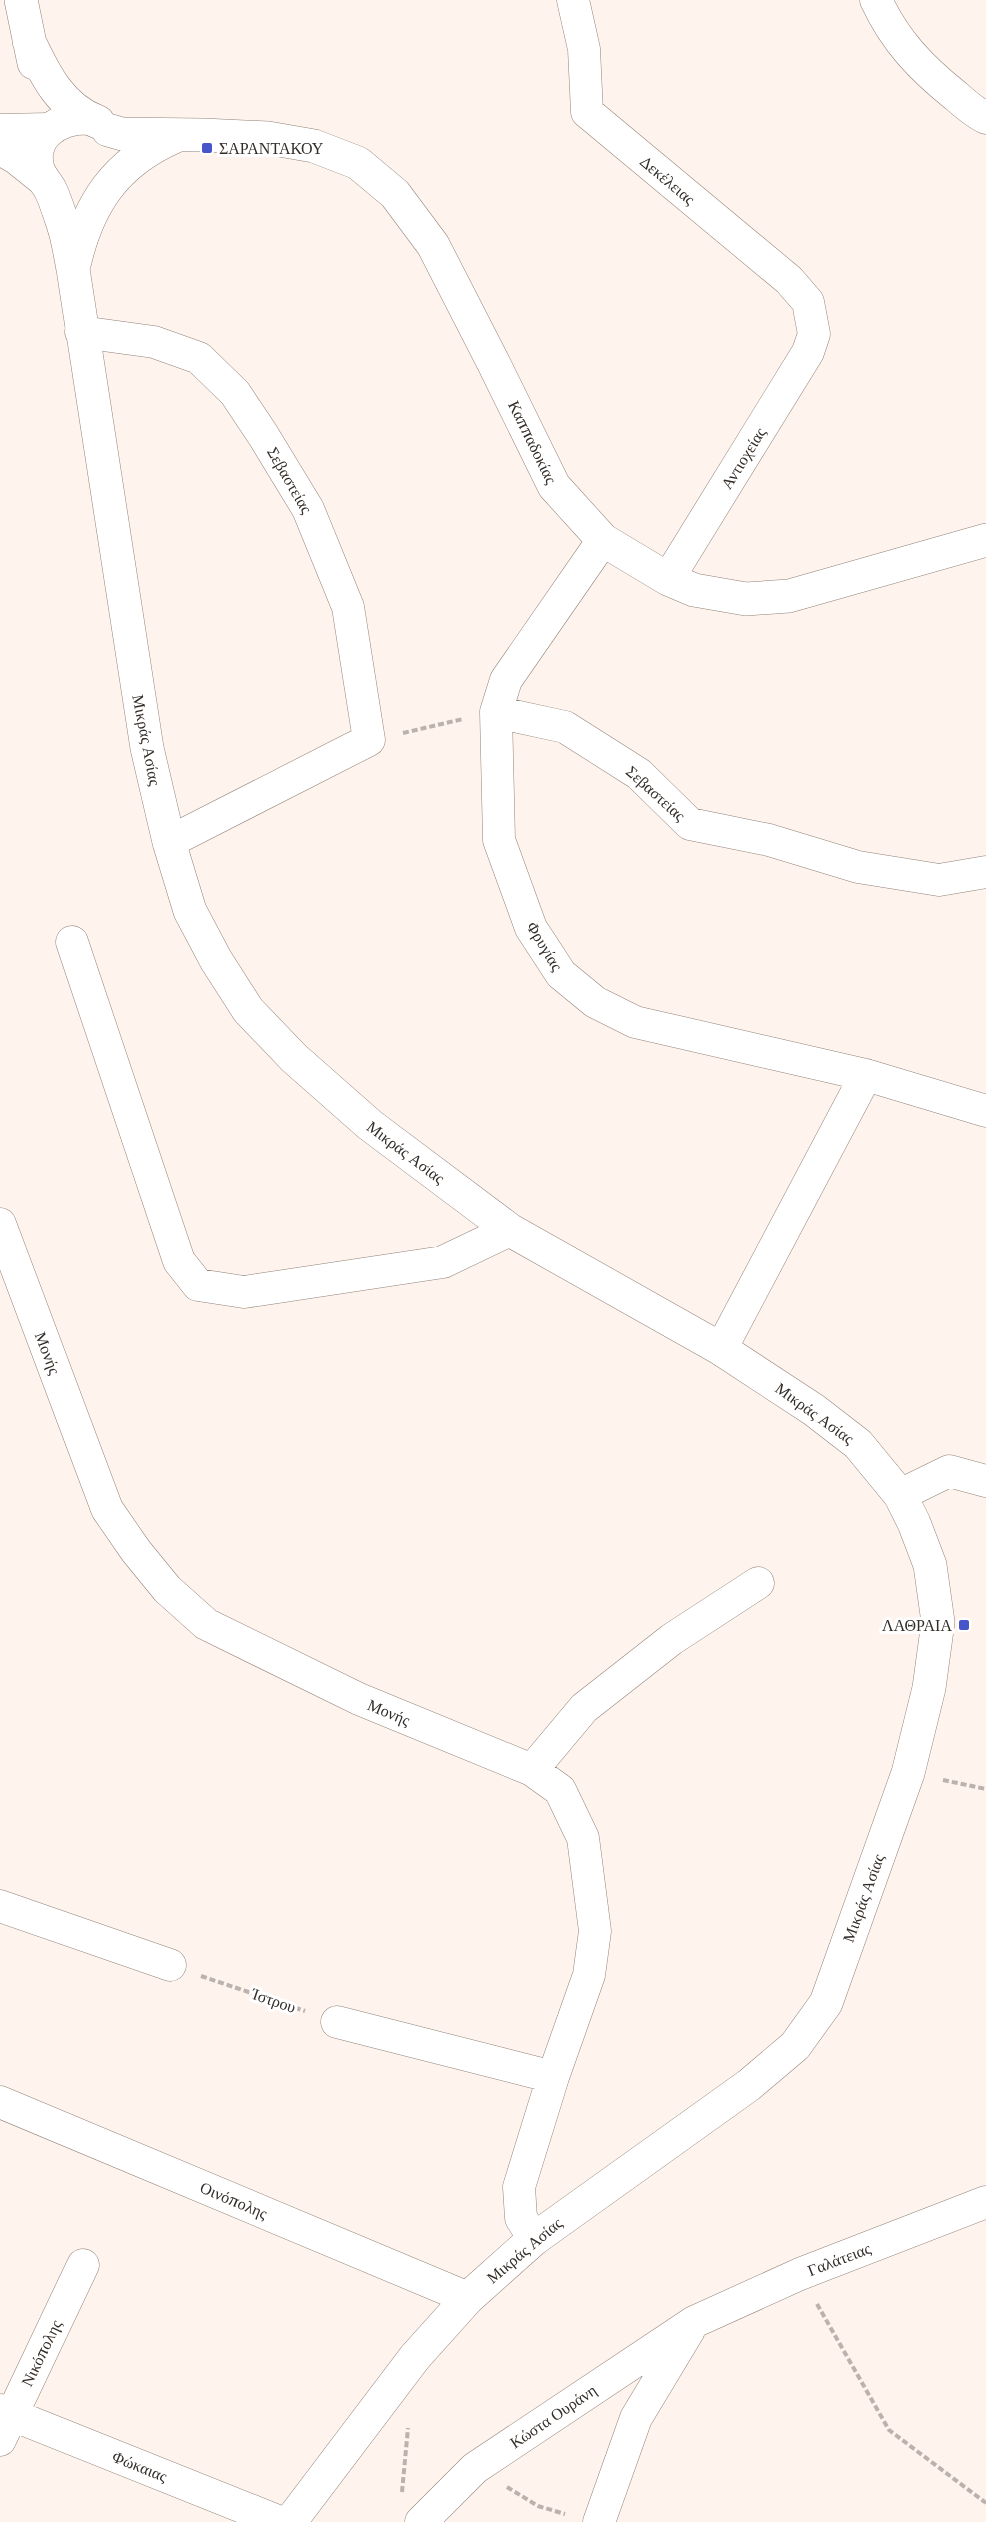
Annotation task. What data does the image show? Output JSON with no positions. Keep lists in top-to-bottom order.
{
  "streets": {
    "street": [
      "Δεκέλειας",
      "Καππαδοκίας",
      "Αντιοχείας",
      "Σεβαστείας",
      "Μικράς Ασίας",
      "Φρυγίας",
      "Μονής",
      "Οινόπολης",
      "Γαλάτειας",
      "Νικόπολης",
      "Κώστα Ουράνη",
      "Φώκαιας"
    ],
    "path": ["Ίστρου"]
  },
  "crossings": [
    ["Δεκέλειας", "Αντιοχείας"],
    ["Καππαδοκίας", "Αντιοχείας"],
    ["Καππαδοκίας", "Μικράς Ασίας"],
    ["Καππαδοκίας", "Φρυγίας"],
    ["Σεβαστείας", "Μικράς Ασίας"],
    ["Σεβαστείας", "Φρυγίας"],
    ["Μικράς Ασίας", "Μονής"],
    ["Μικράς Ασίας", "Οινόπολης"],
    ["Γαλάτειας", "Κώστα Ουράνη"],
    ["Νικόπολης", "Φώκαιας"]
  ],
  "places": {
    "transit": ["ΣΑΡΑΝΤΑΚΟΥ", "ΛΑΘΡΑΙΑ"]
  }
}
